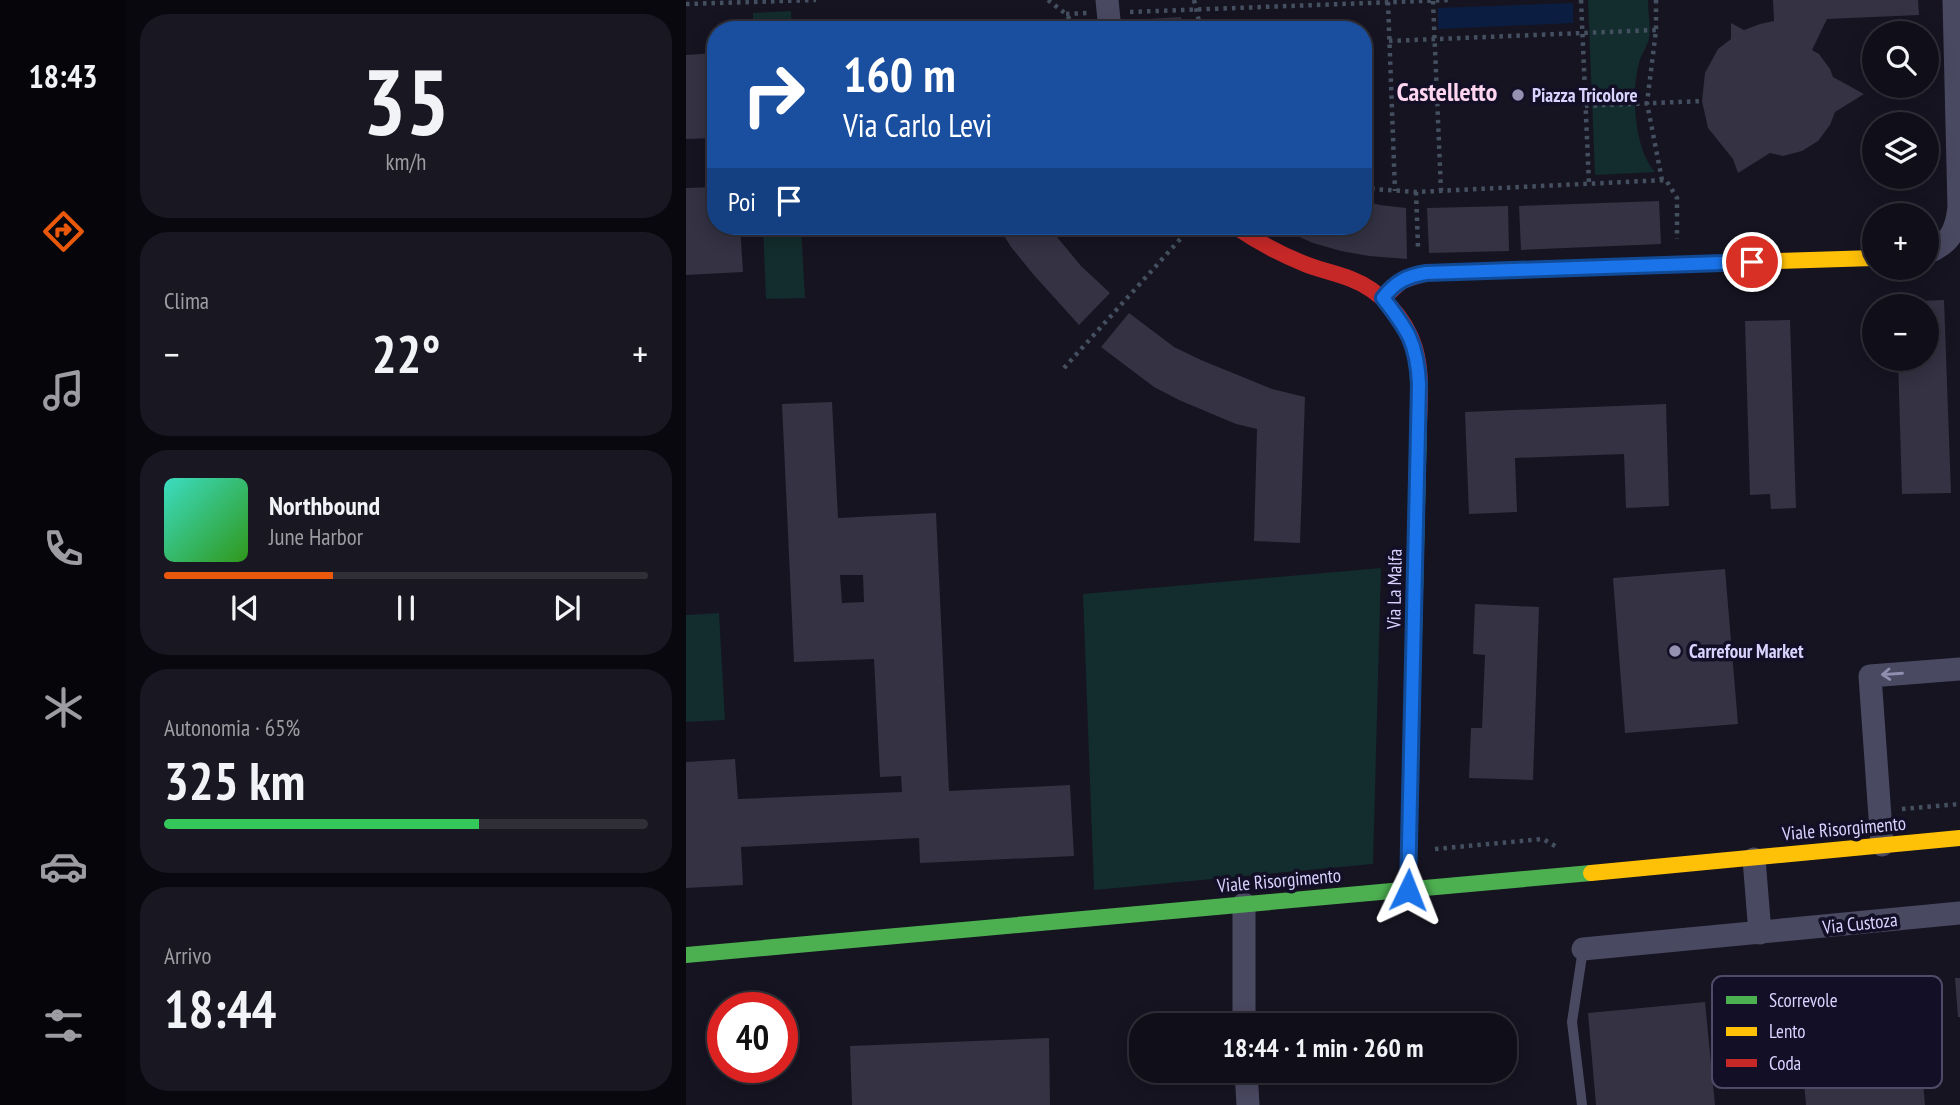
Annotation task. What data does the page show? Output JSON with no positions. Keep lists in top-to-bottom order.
{
  "streets": {
    "street": ["Via La Malfa", "Viale Risorgimento", "Via Custoza"]
  },
  "crossings": [
    ["Via La Malfa", "Viale Risorgimento"]
  ],
  "districts": ["Castelletto"],
  "places": ["Piazza Tricolore", "Carrefour Market"],
  "legend": ["Scorrevole", "Lento", "Coda"],
  "page": {
    "tabs": "18:43",
    "tile": [
      ["35", "km/h"],
      "Clima",
      ["Autonomia · 65%", "325 km"],
      ["Arrivo", "18:44"]
    ],
    "map_buttons": ["+", "−"],
    "turn": ["160 m", "Via Carlo Levi"],
    "then": "Poi",
    "heat": ["−", "22°", "+"],
    "song": ["Northbound", "June Harbor"],
    "limit": "40",
    "trip": "18:44 · 1 min · 260 m"
  }
}
